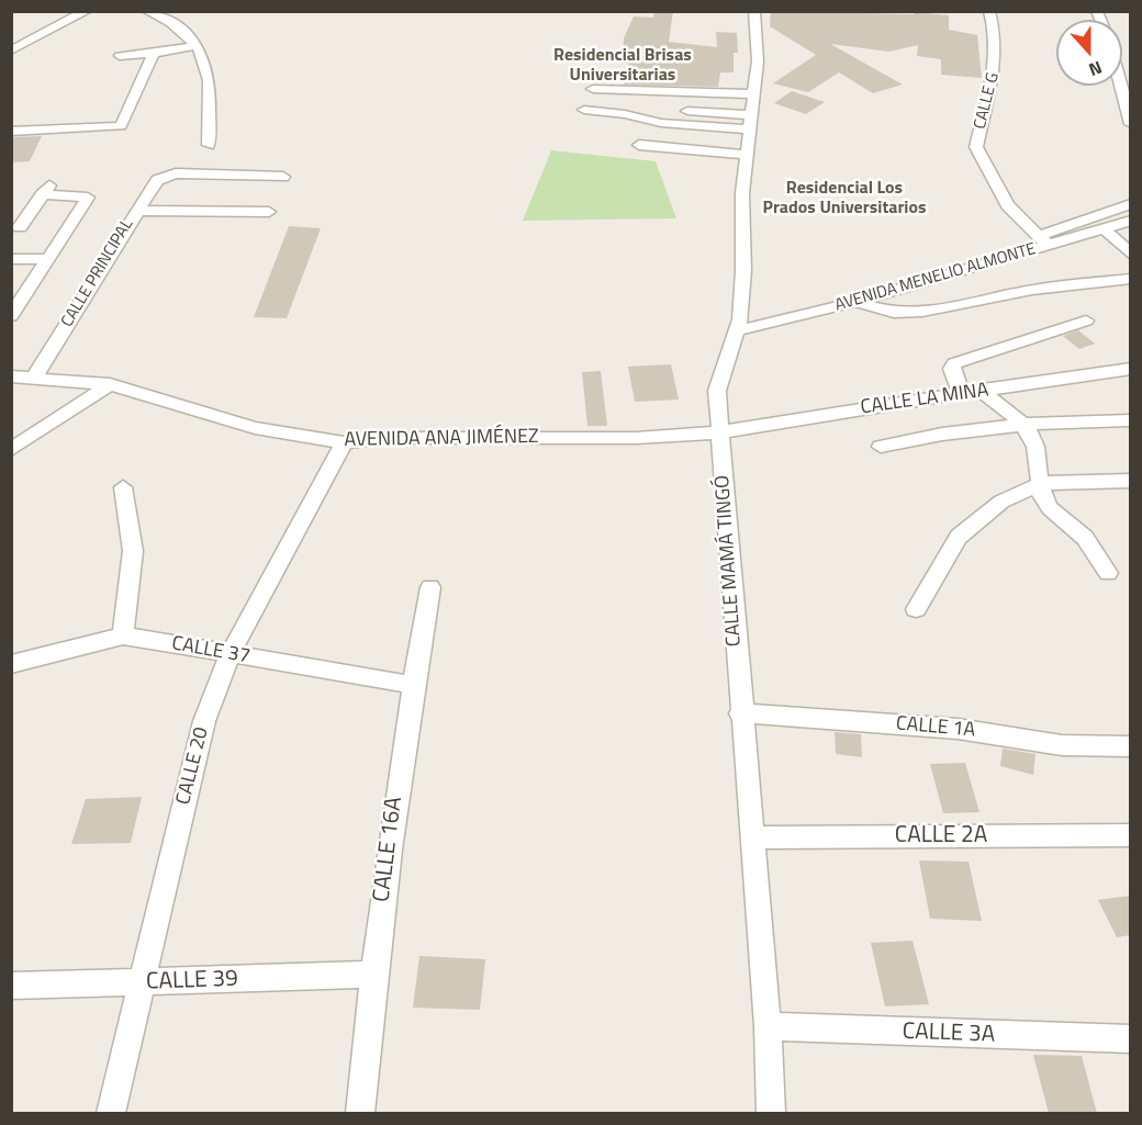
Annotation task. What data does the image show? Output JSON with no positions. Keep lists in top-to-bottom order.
{
  "streets": {
    "street": [
      "CALLE G",
      "CALLE PRINCIPAL",
      "AVENIDA MENELIO ALMONTE",
      "CALLE LA MINA",
      "AVENIDA ANA JIMÉNEZ",
      "CALLE MAMÁ TINGÓ",
      "CALLE 37",
      "CALLE 1A",
      "CALLE 20",
      "CALLE 2A",
      "CALLE 16A",
      "CALLE 39",
      "CALLE 3A"
    ]
  },
  "crossings": [
    ["CALLE G", "AVENIDA MENELIO ALMONTE"],
    ["CALLE PRINCIPAL", "AVENIDA ANA JIMÉNEZ"],
    ["AVENIDA MENELIO ALMONTE", "CALLE MAMÁ TINGÓ"],
    ["CALLE LA MINA", "AVENIDA ANA JIMÉNEZ"],
    ["CALLE LA MINA", "CALLE MAMÁ TINGÓ"],
    ["AVENIDA ANA JIMÉNEZ", "CALLE MAMÁ TINGÓ"],
    ["AVENIDA ANA JIMÉNEZ", "CALLE 20"],
    ["CALLE MAMÁ TINGÓ", "CALLE 1A"],
    ["CALLE MAMÁ TINGÓ", "CALLE 2A"],
    ["CALLE MAMÁ TINGÓ", "CALLE 3A"],
    ["CALLE 37", "CALLE 20"],
    ["CALLE 37", "CALLE 16A"],
    ["CALLE 20", "CALLE 39"],
    ["CALLE 16A", "CALLE 39"]
  ],
  "districts": ["Residencial Brisas Universitarias", "Residencial Los Prados Universitarios"],
  "north": "bottom"
}
